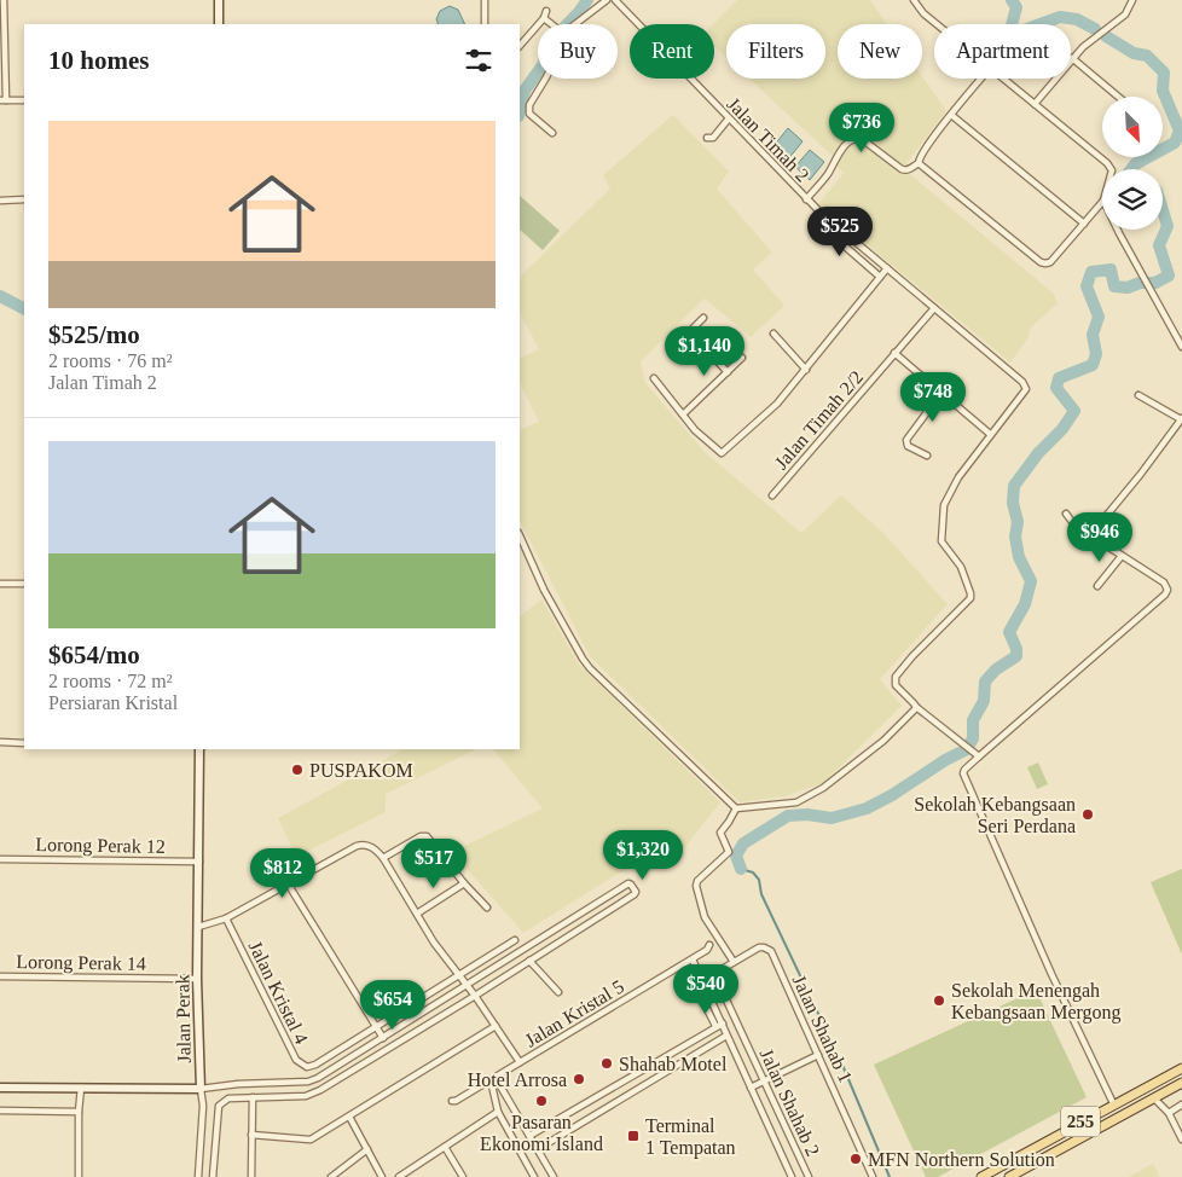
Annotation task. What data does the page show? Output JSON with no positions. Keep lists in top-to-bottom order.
{
  "streets": {
    "main road": ["255"],
    "street": [
      "Jalan Timah 2",
      "Jalan Timah 2/2",
      "Lorong Perak 12",
      "Lorong Perak 14",
      "Jalan Kristal 4",
      "Jalan Kristal 5",
      "Jalan Perak",
      "Jalan Shahab 1",
      "Jalan Shahab 2"
    ]
  },
  "crossings": [
    ["Jalan Timah 2", "Jalan Timah 2/2"],
    ["Lorong Perak 12", "Jalan Perak"],
    ["Lorong Perak 14", "Jalan Perak"],
    ["Jalan Shahab 1", "Jalan Shahab 2"]
  ],
  "places": {
    "other": [
      "PUSPAKOM",
      "Sekolah Kebangsaan Seri Perdana",
      "Sekolah Menengah Kebangsaan Mergong",
      "Shahab Motel",
      "Hotel Arrosa",
      "Pasaran Ekonomi Island",
      "MFN Northern Solution"
    ],
    "transit": ["Terminal 1 Tempatan"]
  },
  "north": "bottom right",
  "page": {
    "chip": [
      "Buy",
      "Rent",
      "Filters",
      "New",
      "Apartment"
    ],
    "heading": "10 homes",
    "list": [
      {
        "name": "$525/mo",
        "note": "2 rooms · 76 m² · Jalan Timah 2"
      },
      {
        "name": "$654/mo",
        "note": "2 rooms · 72 m² · Persiaran Kristal"
      }
    ],
    "price": [
      "$736",
      "$525",
      "$1,140",
      "$748",
      "$946",
      "$1,320",
      "$517",
      "$812",
      "$540",
      "$654"
    ]
  }
}
